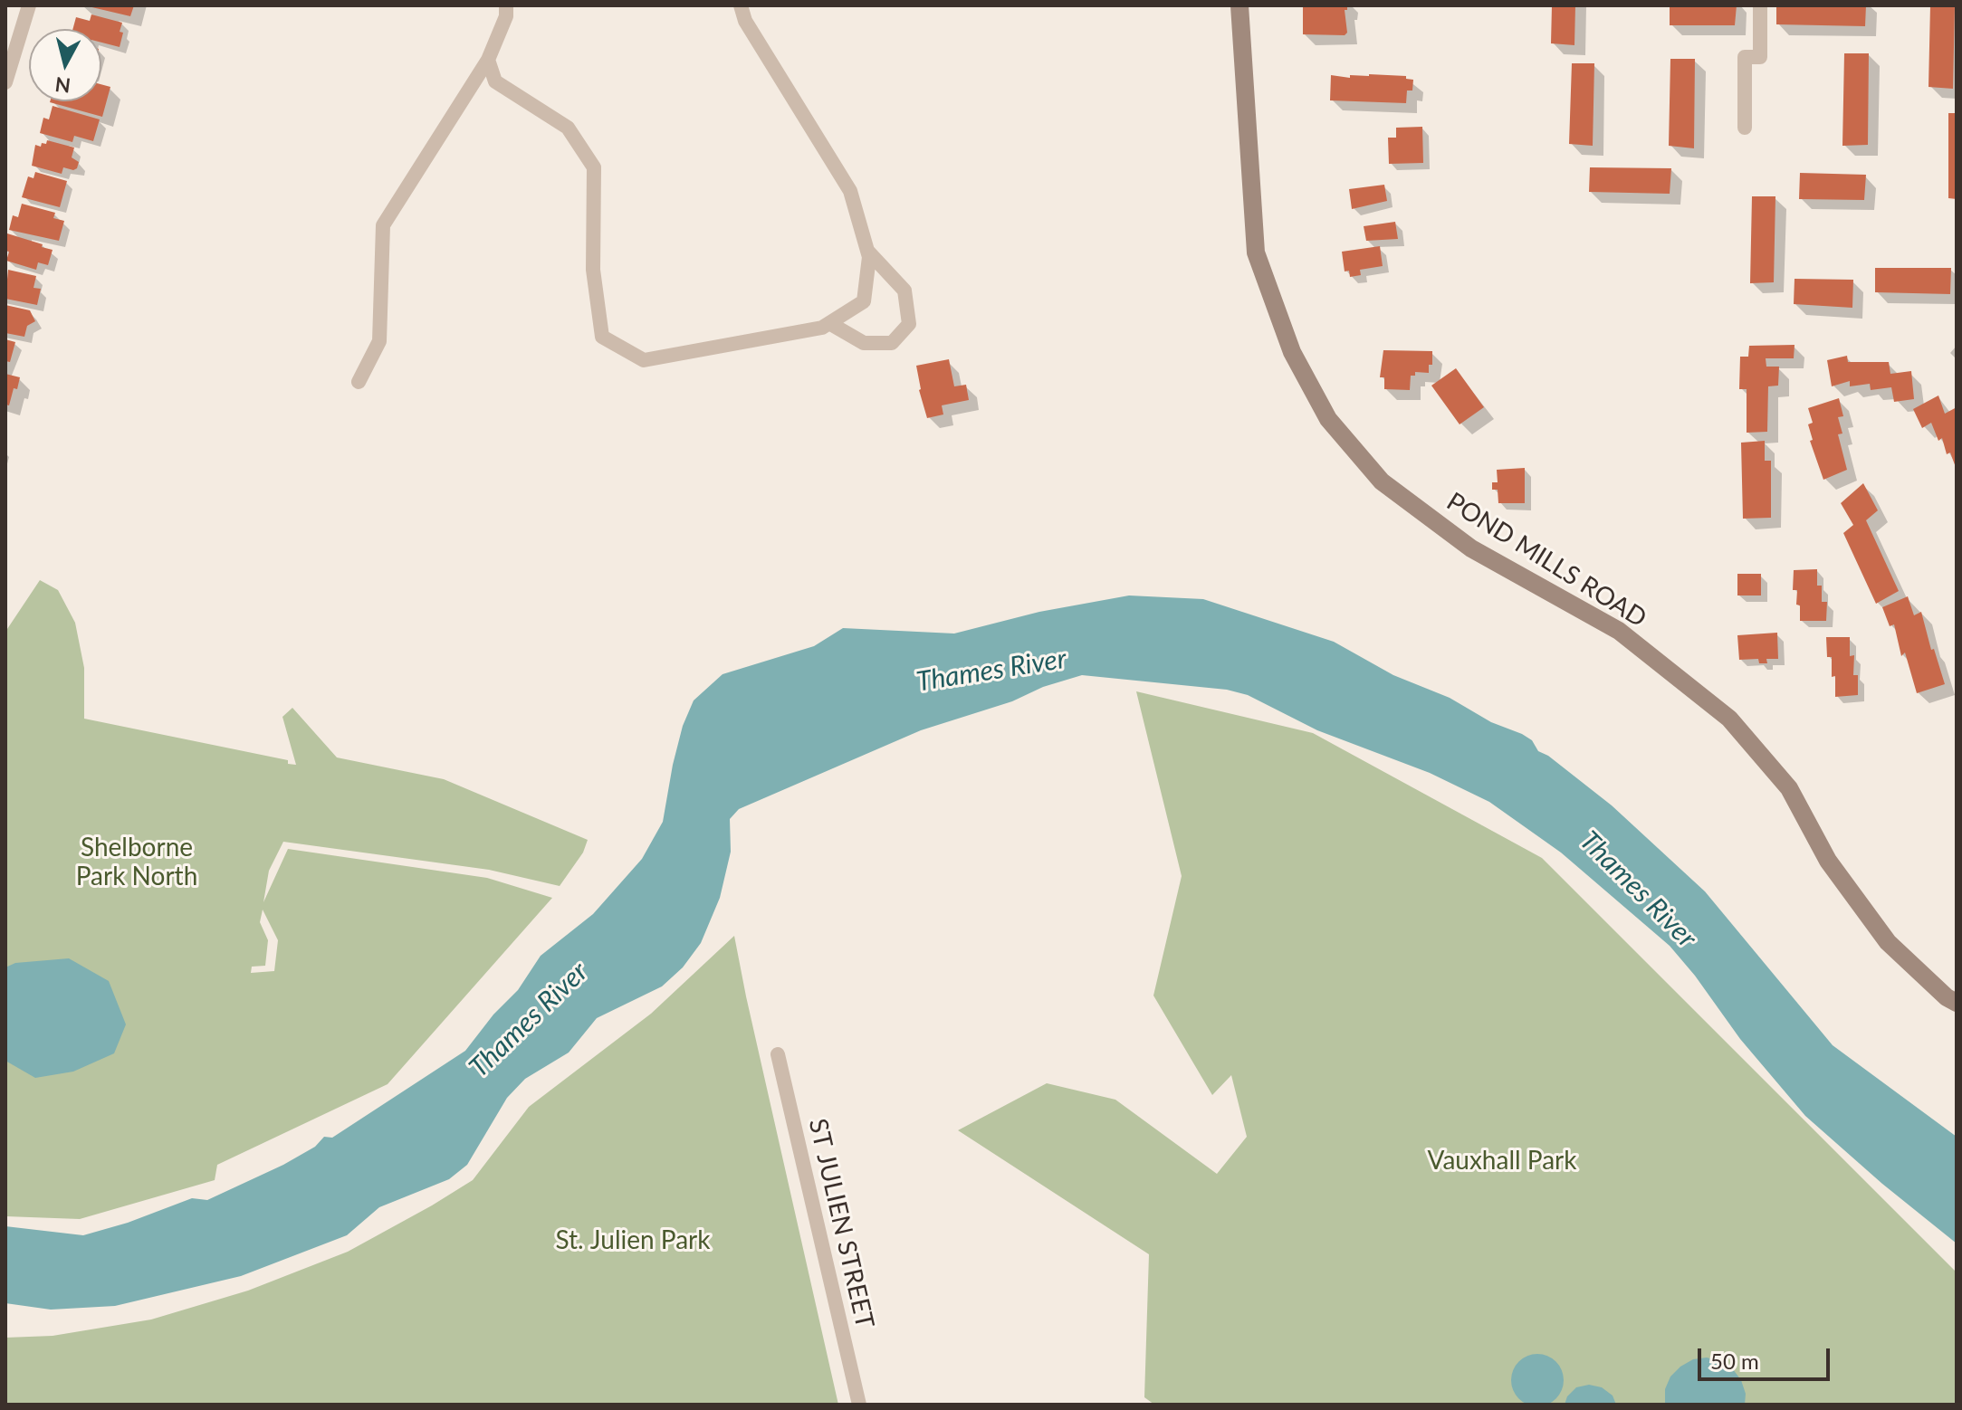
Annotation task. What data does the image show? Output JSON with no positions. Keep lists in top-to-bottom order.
{
  "streets": {
    "main road": ["POND MILLS ROAD"],
    "street": ["ST JULIEN STREET"]
  },
  "water": ["Thames River"],
  "parks": ["Shelborne Park North", "Vauxhall Park", "St. Julien Park"],
  "scale_bar": "50 m",
  "north": "bottom"
}
